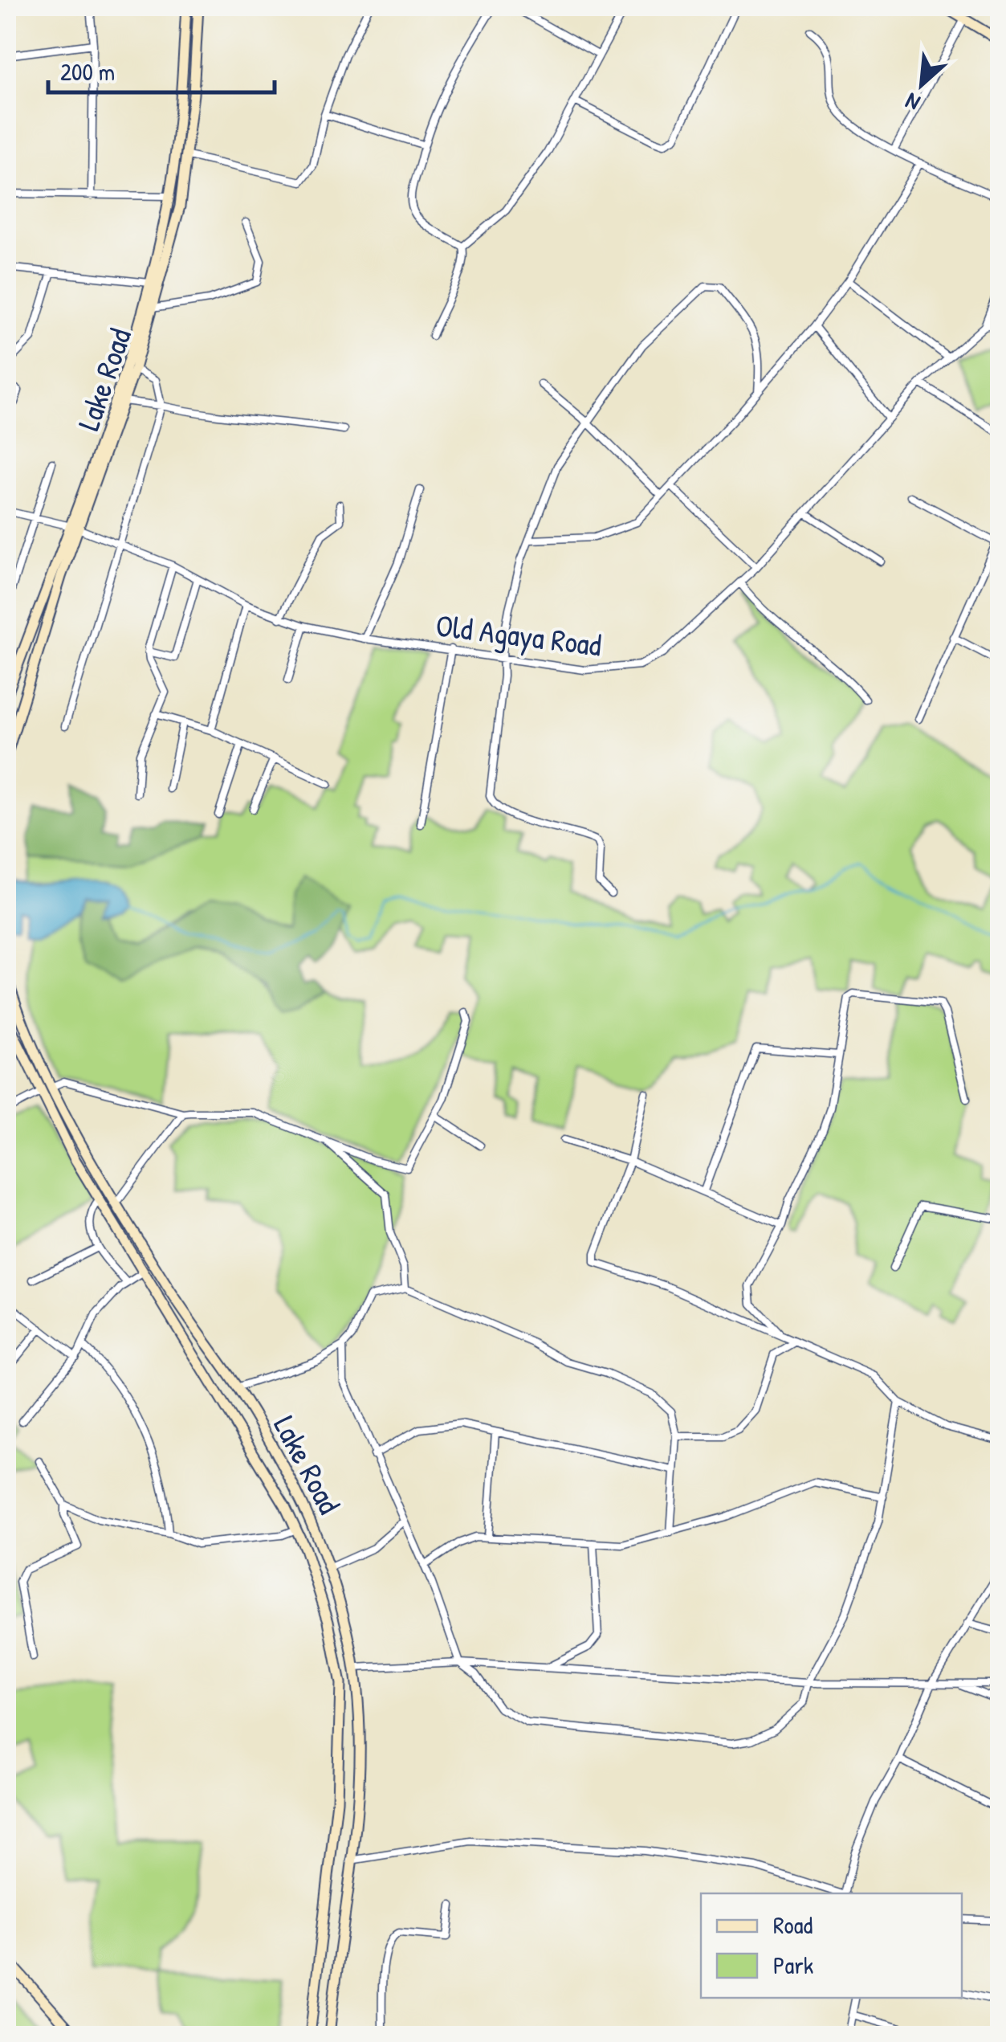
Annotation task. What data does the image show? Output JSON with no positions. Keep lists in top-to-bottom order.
{
  "streets": {
    "main road": ["Lake Road"],
    "street": ["Old Agaya Road"]
  },
  "crossings": [
    ["Lake Road", "Old Agaya Road"]
  ],
  "legend": ["Road", "Park"],
  "scale_bar": "200 m",
  "north": "bottom left"
}
